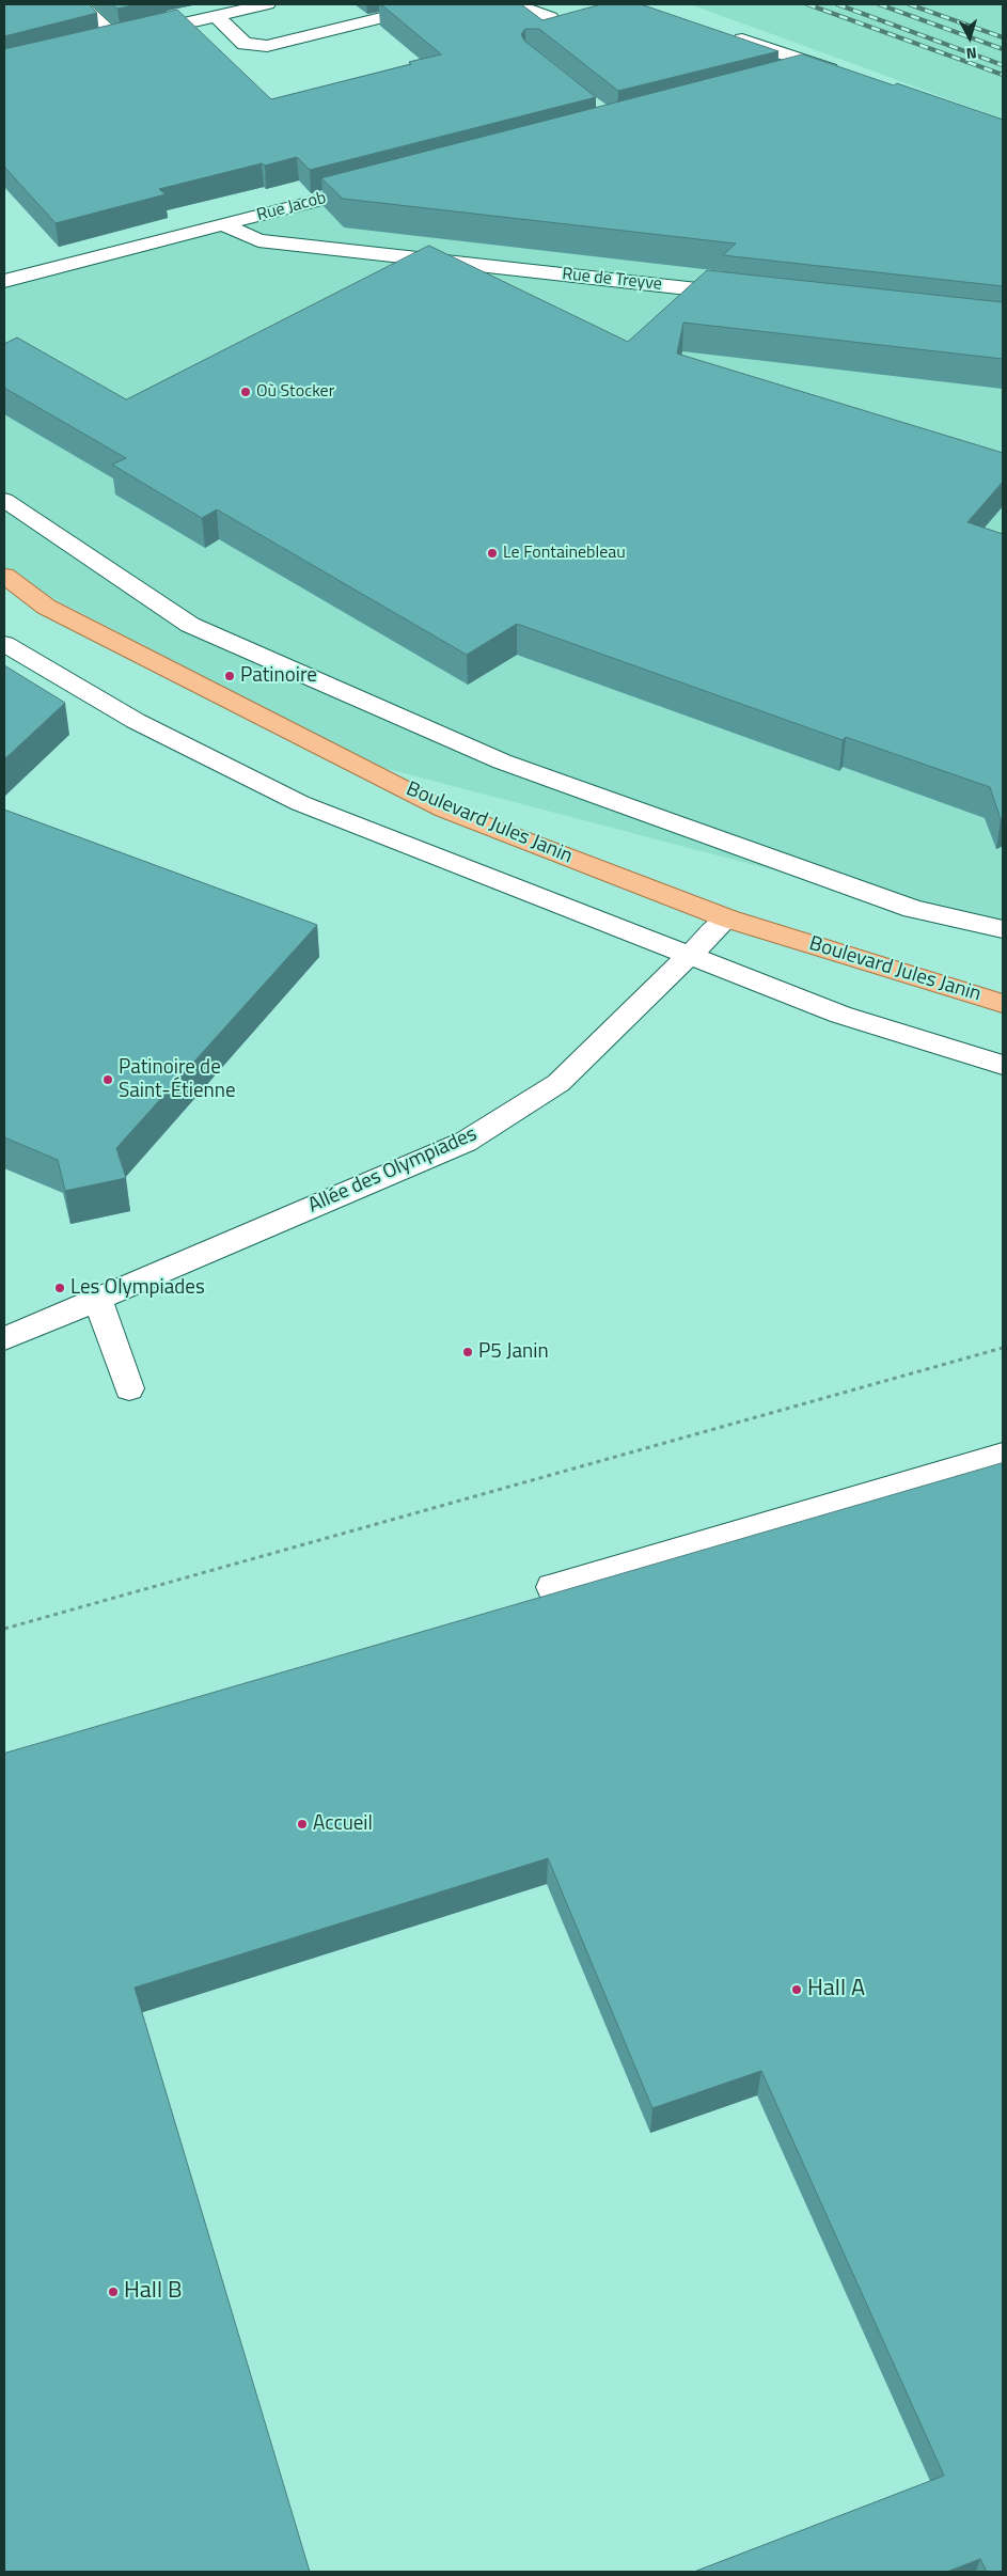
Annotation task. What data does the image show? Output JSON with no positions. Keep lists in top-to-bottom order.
{
  "streets": {
    "main road": ["Boulevard Jules Janin"],
    "street": ["Rue Jacob", "Rue de Treyve", "Allée des Olympiades"]
  },
  "crossings": [
    ["Rue Jacob", "Rue de Treyve"],
    ["Boulevard Jules Janin", "Allée des Olympiades"]
  ],
  "places": [
    "Où Stocker",
    "Le Fontainebleau",
    "Patinoire",
    "Patinoire de Saint-Étienne",
    "Les Olympiades",
    "P5 Janin",
    "Accueil",
    "Hall A",
    "Hall B"
  ],
  "north": "bottom"
}
